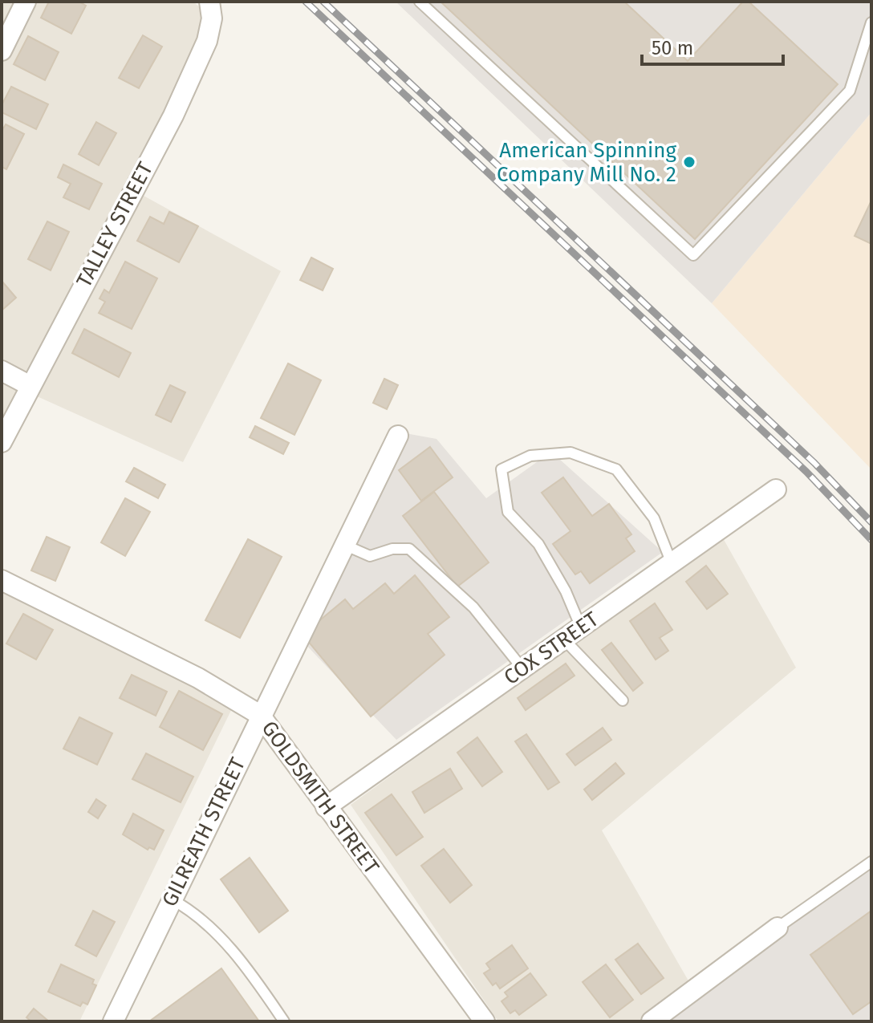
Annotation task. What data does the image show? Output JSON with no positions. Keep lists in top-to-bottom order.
{
  "streets": {
    "street": [
      "TALLEY STREET",
      "COX STREET",
      "GOLDSMITH STREET",
      "GILREATH STREET"
    ]
  },
  "crossings": [
    ["COX STREET", "GOLDSMITH STREET"],
    ["GOLDSMITH STREET", "GILREATH STREET"]
  ],
  "places": ["American Spinning Company Mill No. 2"],
  "scale_bar": "50 m"
}
